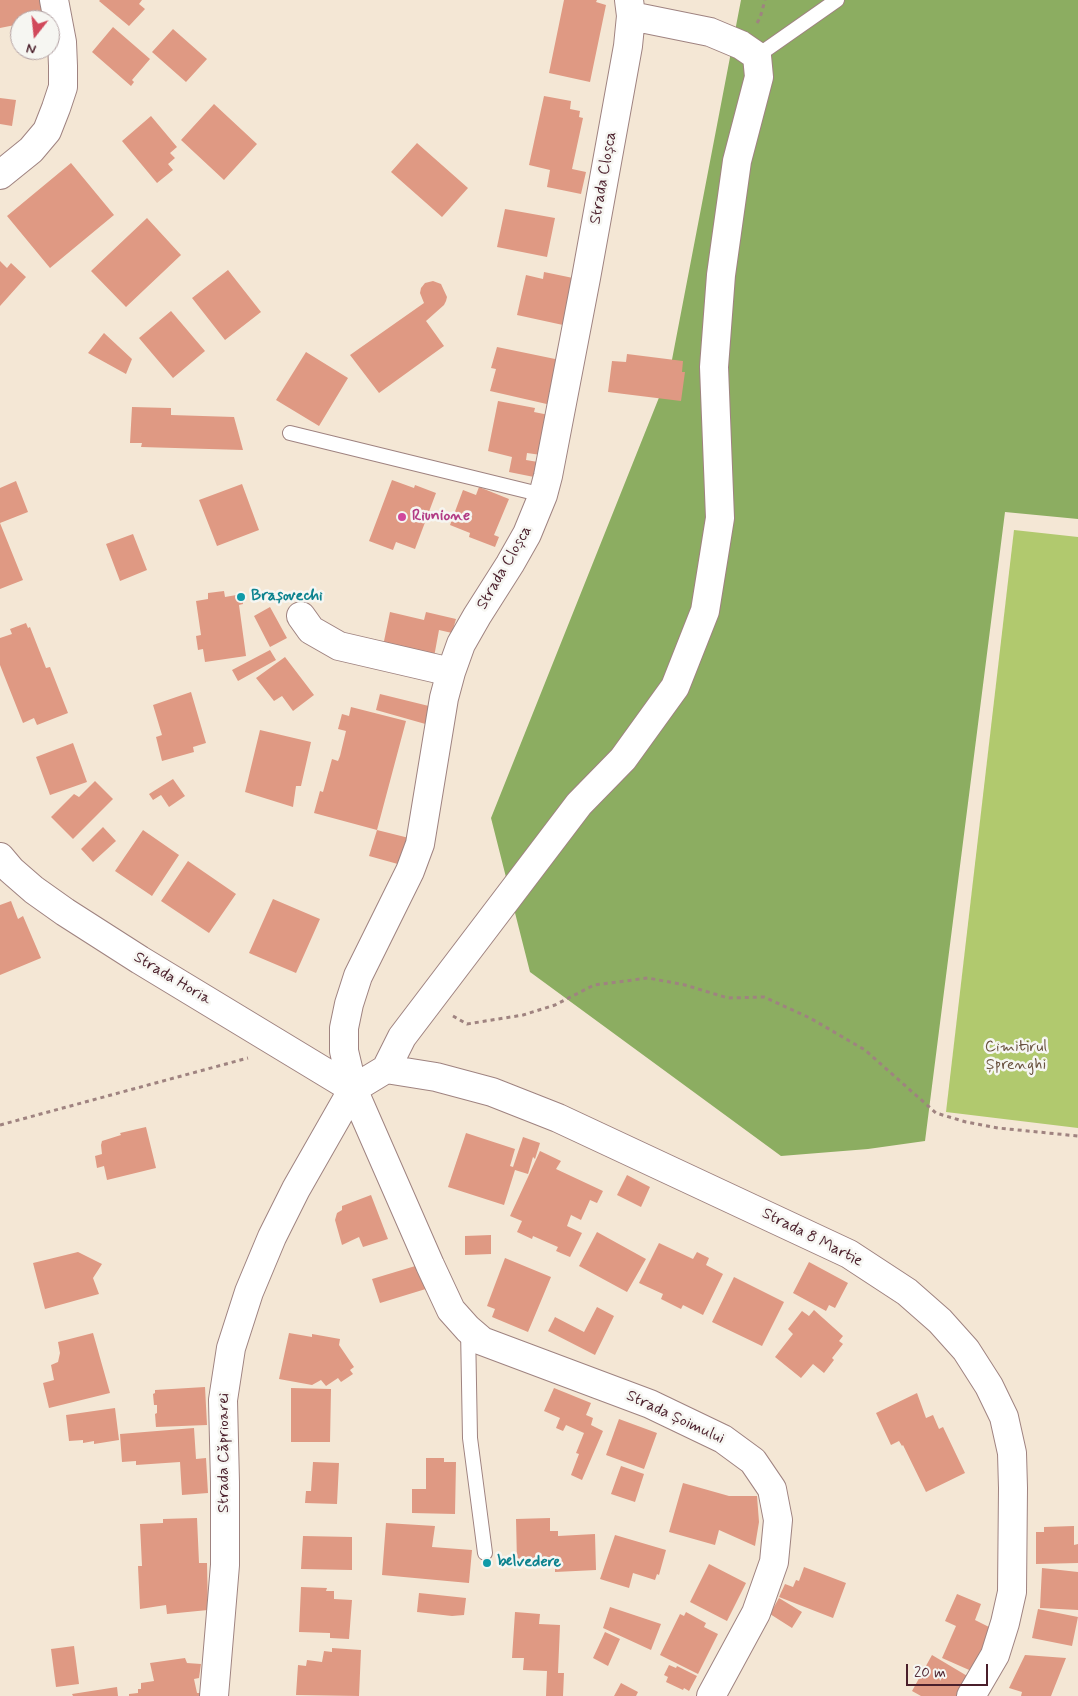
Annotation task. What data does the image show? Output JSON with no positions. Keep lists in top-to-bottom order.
{
  "streets": {
    "street": [
      "Strada Cloșca",
      "Strada Horia",
      "Strada 8 Martie",
      "Strada Șoimului",
      "Strada Căprioarei"
    ]
  },
  "crossings": [
    ["Strada Cloșca", "Strada Horia"],
    ["Strada Cloșca", "Strada Șoimului"],
    ["Strada Cloșca", "Strada Căprioarei"],
    ["Strada Horia", "Strada Șoimului"],
    ["Strada Horia", "Strada Căprioarei"],
    ["Strada Șoimului", "Strada Căprioarei"]
  ],
  "parks": ["Cimitirul Șprenghi"],
  "places": ["Riunione", "Brașovechi", "belvedere"],
  "scale_bar": "20 m",
  "north": "bottom"
}
